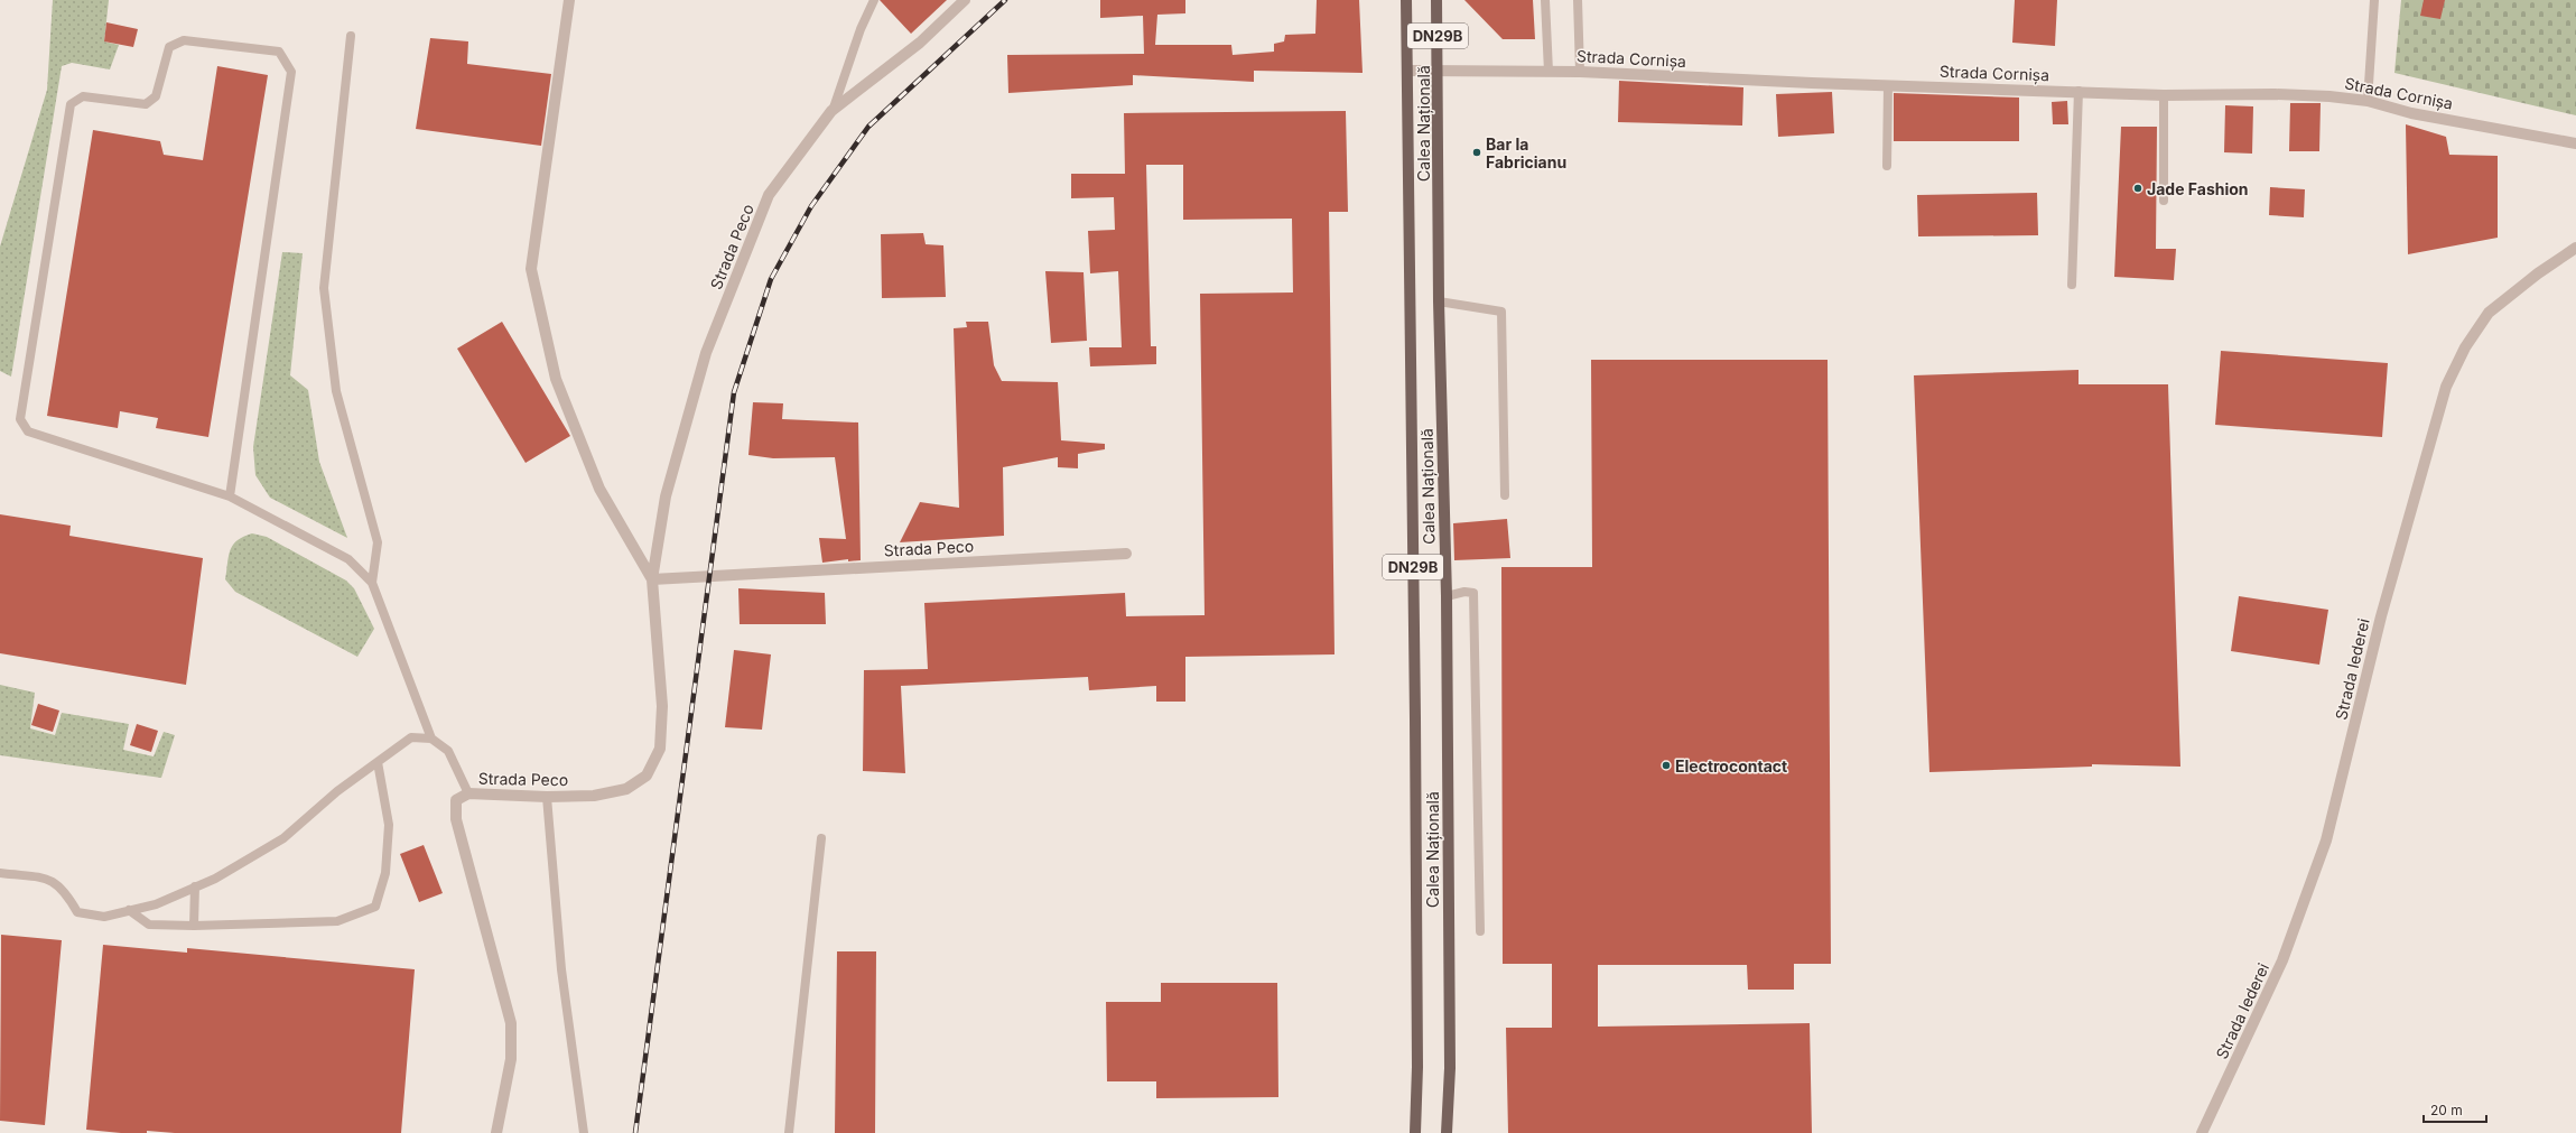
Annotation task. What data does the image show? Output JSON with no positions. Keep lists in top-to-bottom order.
{
  "streets": {
    "main road": ["DN29B", "Calea Națională"],
    "street": ["Strada Cornișa", "Strada Peco", "Strada Iederei"]
  },
  "crossings": [
    ["Strada Cornișa", "Calea Națională"]
  ],
  "places": ["Bar la Fabricianu", "Jade Fashion", "Electrocontact"],
  "scale_bar": "20 m"
}
